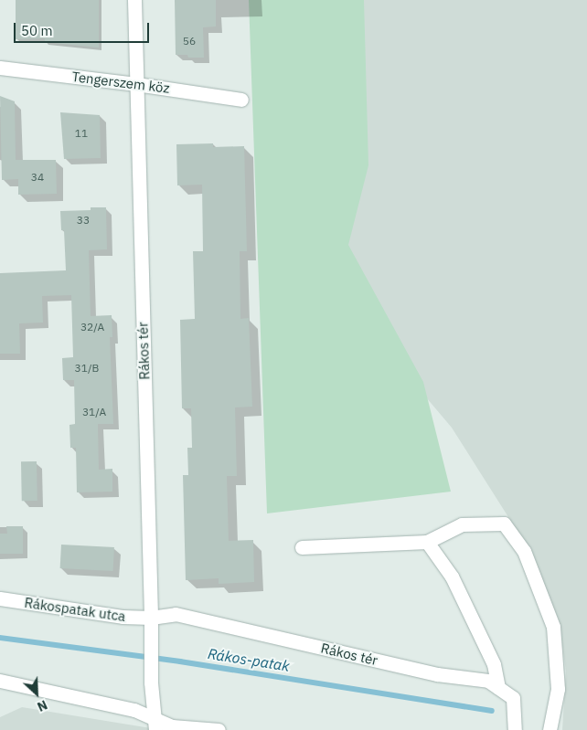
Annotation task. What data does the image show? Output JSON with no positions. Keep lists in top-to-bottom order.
{
  "streets": {
    "street": ["Tengerszem köz", "Rákos tér", "Rákospatak utca"]
  },
  "crossings": [
    ["Tengerszem köz", "Rákos tér"],
    ["Rákos tér", "Rákospatak utca"]
  ],
  "water": ["Rákos-patak"],
  "house_numbers": [
    "56",
    "11",
    "34",
    "33",
    "32/A",
    "31/B",
    "31/A"
  ],
  "scale_bar": "50 m",
  "north": "bottom right"
}
